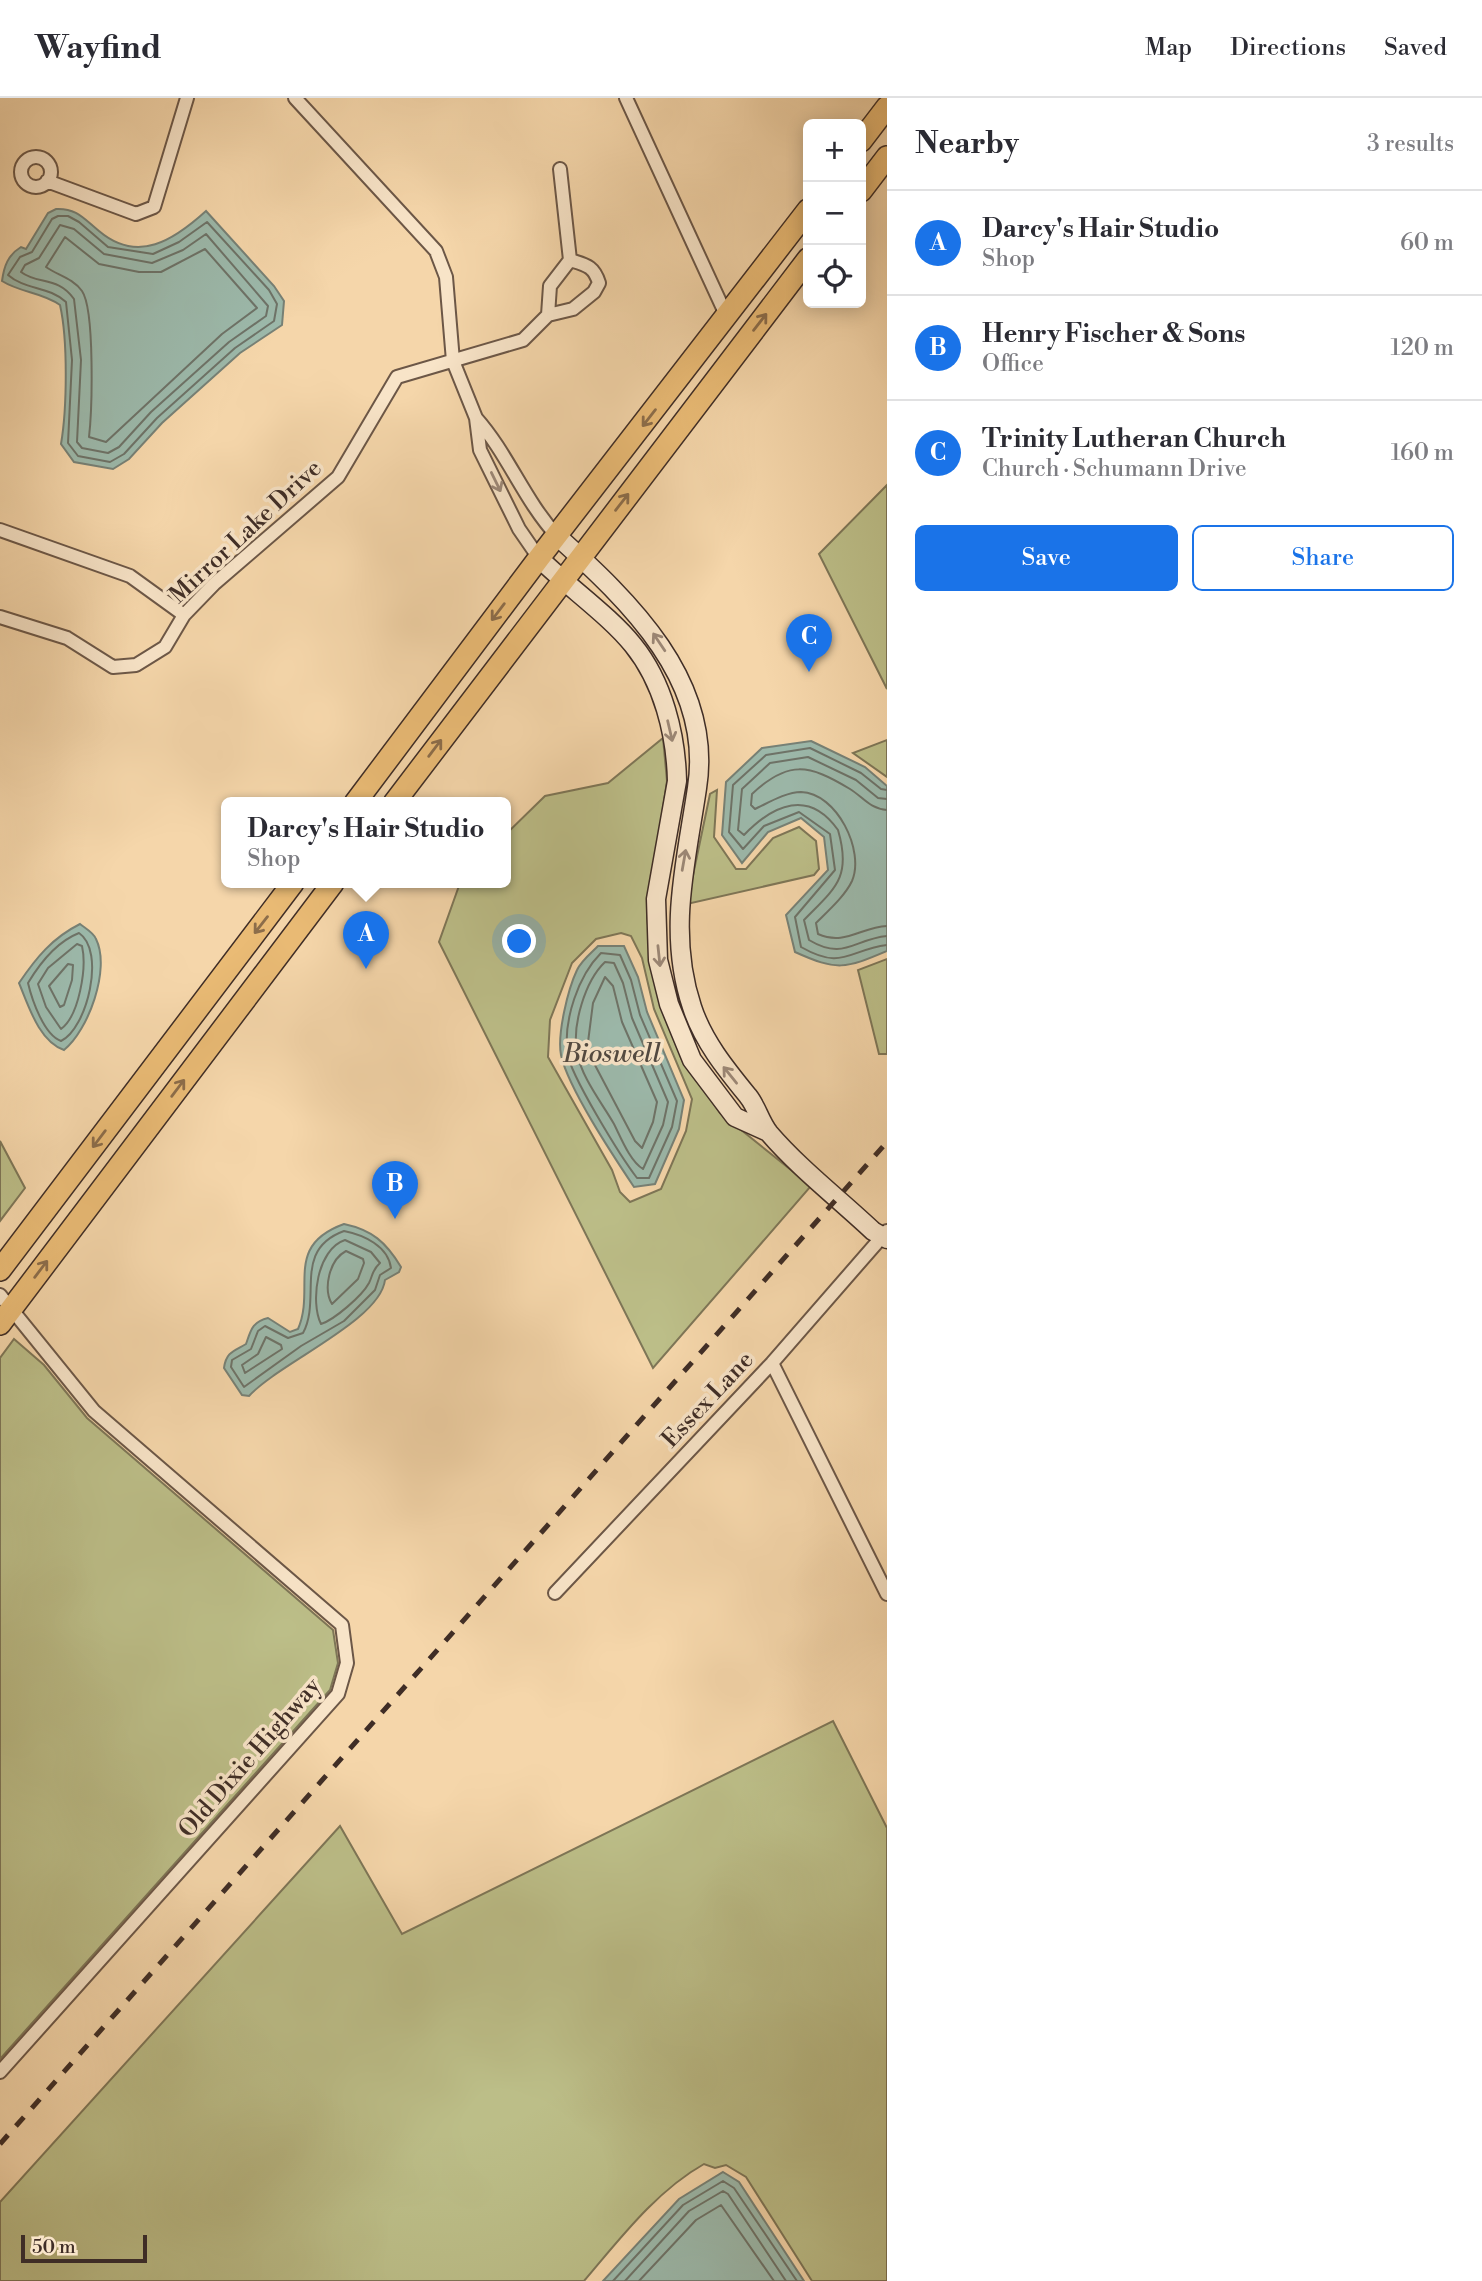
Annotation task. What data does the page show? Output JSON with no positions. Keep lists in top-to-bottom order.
{
  "streets": {
    "street": ["Mirror Lake Drive", "Essex Lane", "Old Dixie Highway"]
  },
  "water": ["Bioswell"],
  "scale_bar": "50 m",
  "page": {
    "header": "Wayfind",
    "nav": ["Map", "Directions", "Saved"],
    "heading": ["Nearby", "3 results"],
    "map_buttons": ["+", "−"],
    "list": [
      {
        "mark": "A",
        "name": "Darcy's Hair Studio",
        "note": "Shop",
        "value": "60 m"
      },
      {
        "mark": "B",
        "name": "Henry Fischer & Sons",
        "note": "Office",
        "value": "120 m"
      },
      {
        "mark": "C",
        "name": "Trinity Lutheran Church",
        "note": "Church · Schumann Drive",
        "value": "160 m"
      }
    ],
    "buttons": ["Save", "Share"],
    "pins": ["C", "A", "B"],
    "popup": ["Darcy's Hair Studio", "Shop"],
    "scale": "50 m"
  }
}
